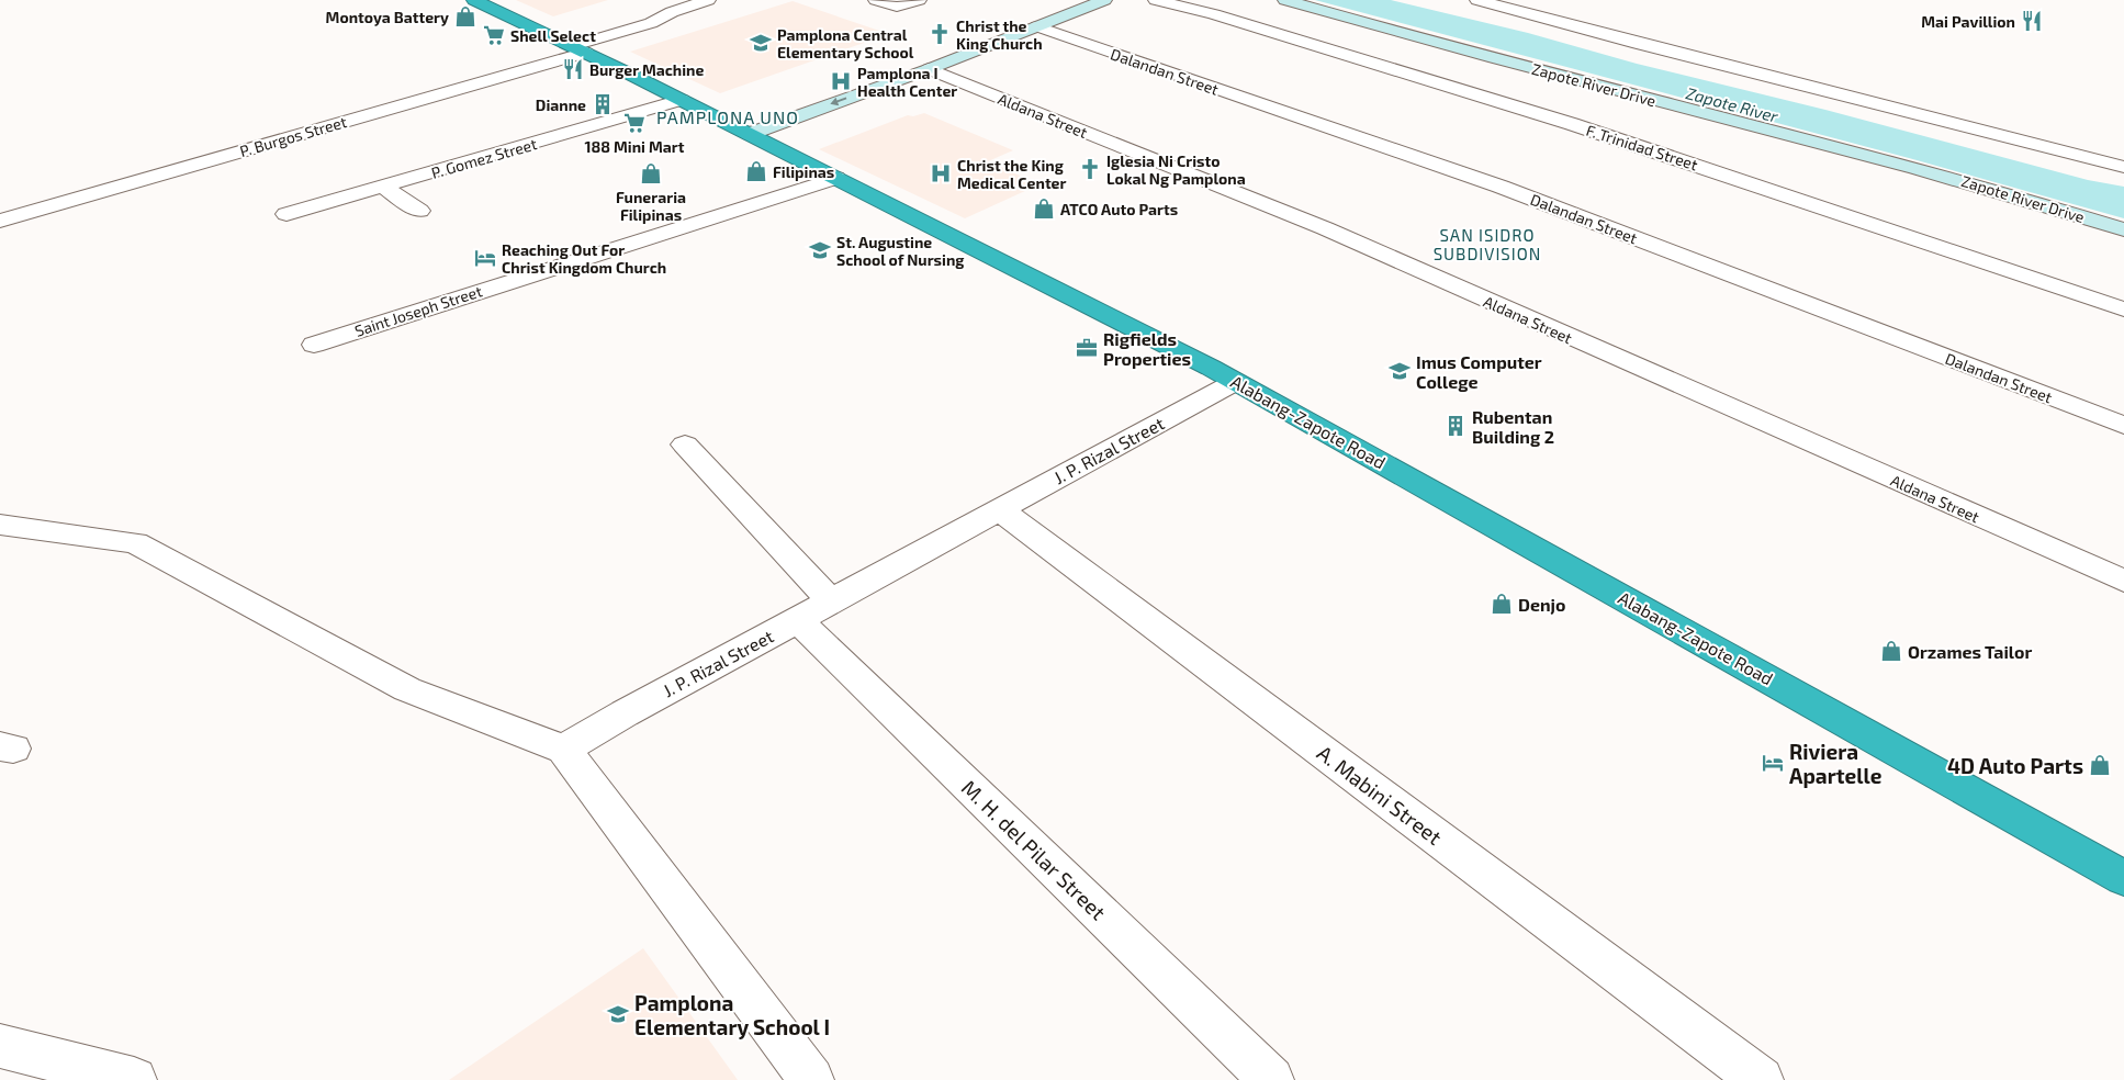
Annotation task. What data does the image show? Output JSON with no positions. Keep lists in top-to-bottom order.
{
  "streets": {
    "highway": ["Alabang-Zapote Road"],
    "main road": ["Zapote River Drive"],
    "street": [
      "Dalandan Street",
      "Aldana Street",
      "P. Burgos Street",
      "F. Trinidad Street",
      "P. Gomez Street",
      "Saint Joseph Street",
      "J. P. Rizal Street",
      "A. Mabini Street",
      "M. H. del Pilar Street"
    ]
  },
  "crossings": [
    ["P. Burgos Street", "Alabang-Zapote Road"],
    ["P. Gomez Street", "Alabang-Zapote Road"],
    ["Saint Joseph Street", "Alabang-Zapote Road"],
    ["Alabang-Zapote Road", "J. P. Rizal Street"],
    ["J. P. Rizal Street", "A. Mabini Street"],
    ["J. P. Rizal Street", "M. H. del Pilar Street"]
  ],
  "districts": ["PAMPLONA UNO", "SAN ISIDRO SUBDIVISION"],
  "water": ["Zapote River"],
  "places": {
    "shop": [
      "Montoya Battery",
      "Filipinas",
      "Funeraria Filipinas",
      "ATCO Auto Parts",
      "Denjo",
      "Orzames Tailor",
      "4D Auto Parts"
    ],
    "restaurant": ["Mai Pavillion", "Burger Machine"],
    "church": ["Christ the King Church", "Iglesia Ni Cristo Lokal Ng Pamplona"],
    "supermarket": ["Shell Select", "188 Mini Mart"],
    "school or university": [
      "Pamplona Central Elementary School",
      "St. Augustine School of Nursing",
      "Imus Computer College",
      "Pamplona Elementary School I"
    ],
    "hospital": ["Pamplona I Health Center", "Christ the King Medical Center"],
    "building": ["Dianne", "Rubentan Building 2"],
    "hotel": ["Reaching Out For Christ Kingdom Church", "Riviera Apartelle"],
    "office": ["Rigfields Properties"]
  }
}
